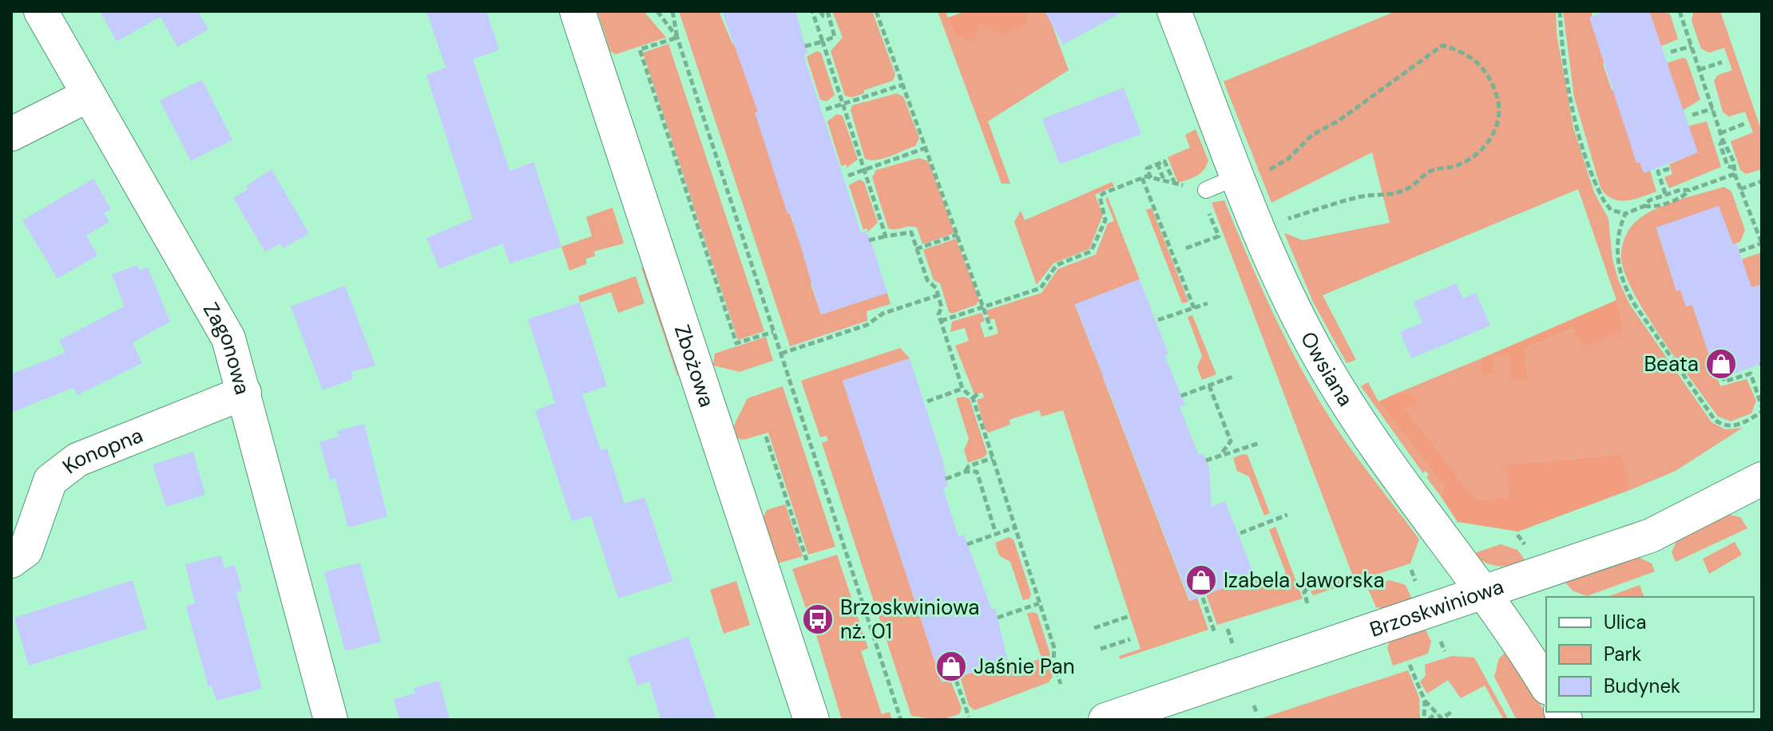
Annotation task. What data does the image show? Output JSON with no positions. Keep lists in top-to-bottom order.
{
  "streets": {
    "street": [
      "Zagonowa",
      "Zbożowa",
      "Owsiana",
      "Konopna",
      "Brzoskwiniowa"
    ]
  },
  "crossings": [
    ["Zagonowa", "Konopna"],
    ["Owsiana", "Brzoskwiniowa"]
  ],
  "places": {
    "shop": ["Beata", "Izabela Jaworska", "Jaśnie Pan"],
    "bus stop": ["Brzoskwiniowa nż. 01"]
  },
  "legend": ["Ulica", "Park", "Budynek"]
}
